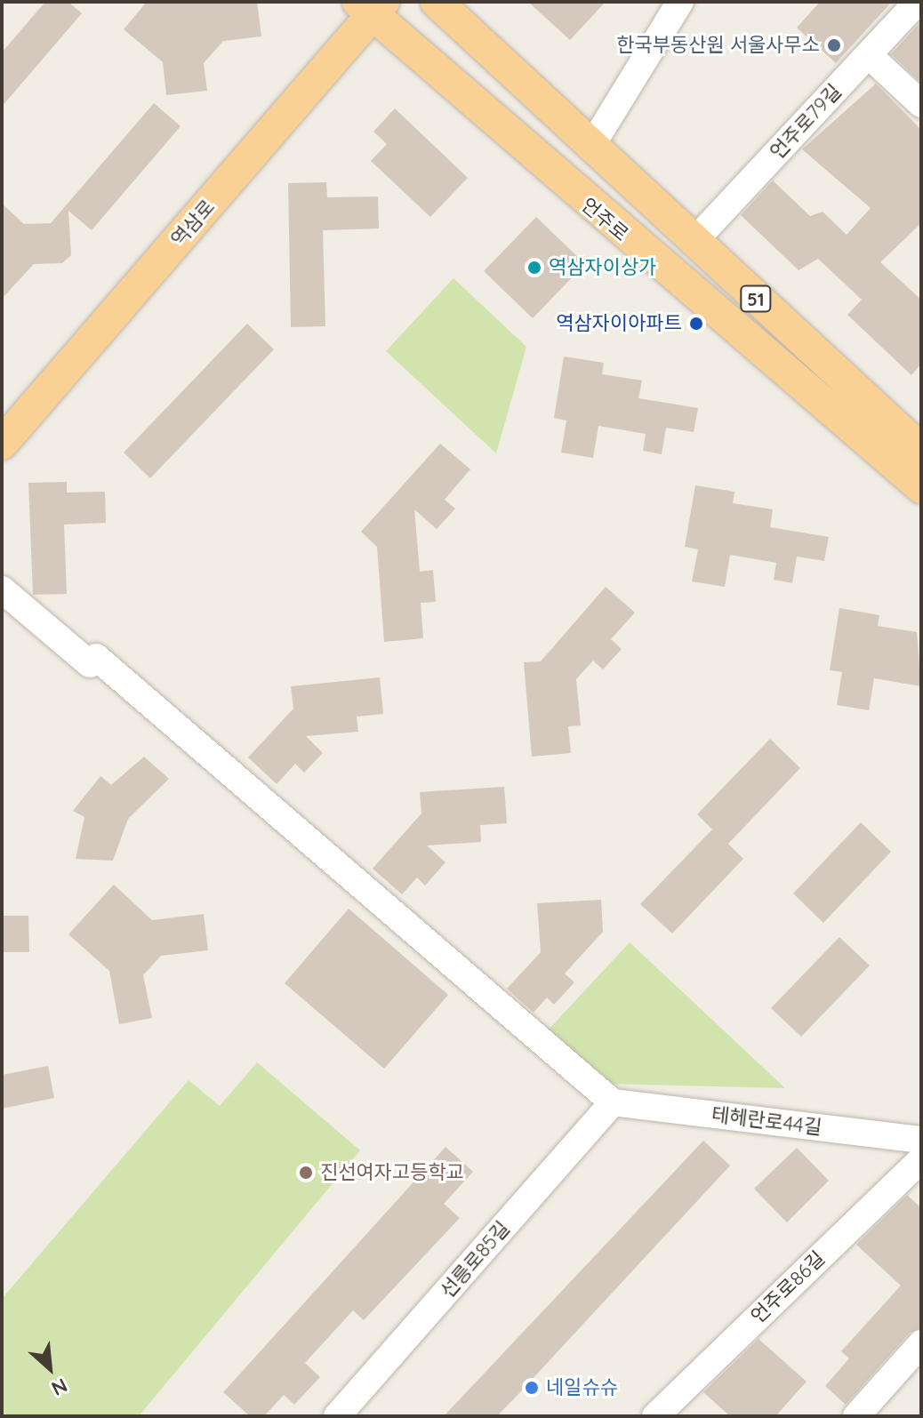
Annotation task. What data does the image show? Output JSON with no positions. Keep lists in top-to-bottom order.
{
  "streets": {
    "main road": ["언주로", "역삼로", "51"],
    "street": [
      "언주로79길",
      "테헤란로44길",
      "선릉로85길",
      "언주로86길"
    ]
  },
  "crossings": [
    ["언주로79길", "51"],
    ["언주로", "역삼로"],
    ["테헤란로44길", "선릉로85길"]
  ],
  "places": [
    "한국부동산원 서울사무소",
    "역삼자이상가",
    "역삼자이아파트",
    "진선여자고등학교",
    "네일슈슈"
  ],
  "north": "bottom right"
}
